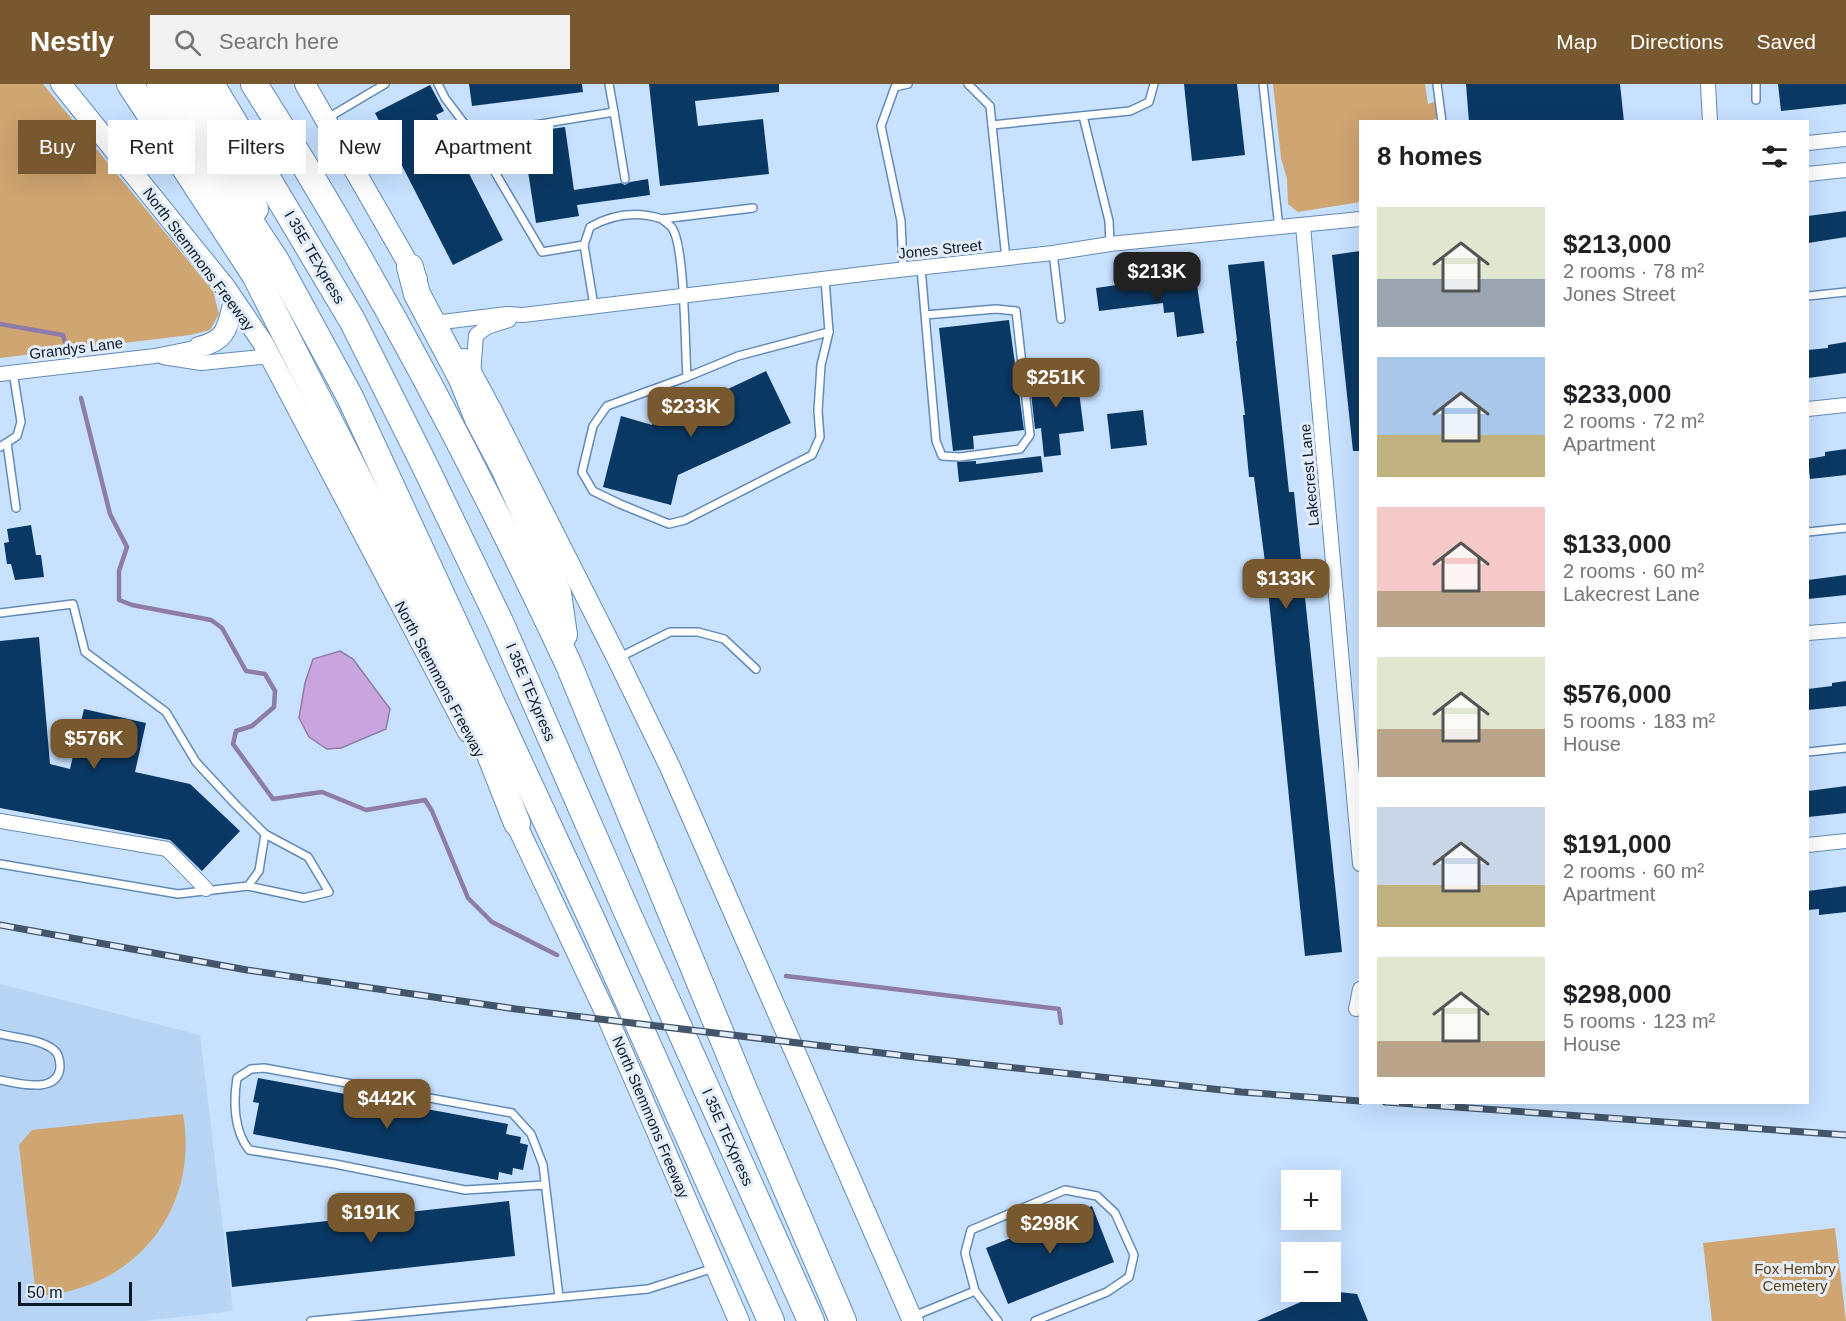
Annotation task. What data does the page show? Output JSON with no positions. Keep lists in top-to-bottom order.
{
  "streets": {
    "highway": ["I 35E TEXpress", "North Stemmons Freeway"],
    "street": ["Jones Street", "Grandys Lane", "Lakecrest Lane"]
  },
  "crossings": [
    ["Jones Street", "Lakecrest Lane"],
    ["North Stemmons Freeway", "Grandys Lane"]
  ],
  "parks": ["Fox Hembry Cemetery"],
  "scale_bar": "50 m",
  "page": {
    "header": "Nestly",
    "search": "Search here",
    "nav": ["Map", "Directions", "Saved"],
    "chip": [
      "Buy",
      "Rent",
      "Filters",
      "New",
      "Apartment"
    ],
    "heading": "8 homes",
    "list": [
      {
        "name": "$213,000",
        "note": "2 rooms · 78 m² · Jones Street"
      },
      {
        "name": "$233,000",
        "note": "2 rooms · 72 m² · Apartment"
      },
      {
        "name": "$133,000",
        "note": "2 rooms · 60 m² · Lakecrest Lane"
      },
      {
        "name": "$576,000",
        "note": "5 rooms · 183 m² · House"
      },
      {
        "name": "$191,000",
        "note": "2 rooms · 60 m² · Apartment"
      },
      {
        "name": "$298,000",
        "note": "5 rooms · 123 m² · House"
      }
    ],
    "price": [
      "$213K",
      "$251K",
      "$233K",
      "$133K",
      "$576K",
      "$442K",
      "$191K",
      "$298K"
    ],
    "map_buttons": ["+", "−"],
    "scale": "50 m"
  }
}
